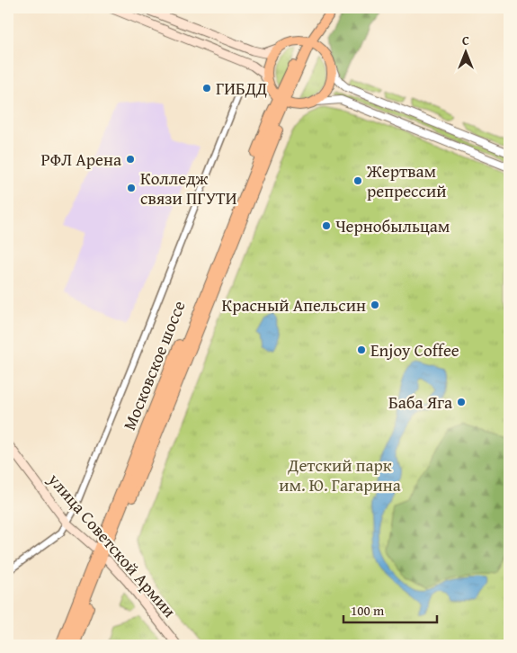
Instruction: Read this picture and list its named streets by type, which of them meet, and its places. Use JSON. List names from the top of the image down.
{
  "streets": {
    "main road": ["Московское шоссе", "улица Советской Армии"]
  },
  "crossings": [
    ["Московское шоссе", "улица Советской Армии"]
  ],
  "parks": ["Детский парк им. Ю. Гагарина"],
  "places": [
    "ГИБДД",
    "РФЛ Арена",
    "Жертвам репрессий",
    "Колледж связи ПГУТИ",
    "Чернобыльцам",
    "Красный Апельсин",
    "Enjoy Coffee",
    "Баба Яга"
  ],
  "scale_bar": "100 m",
  "north": "top"
}
